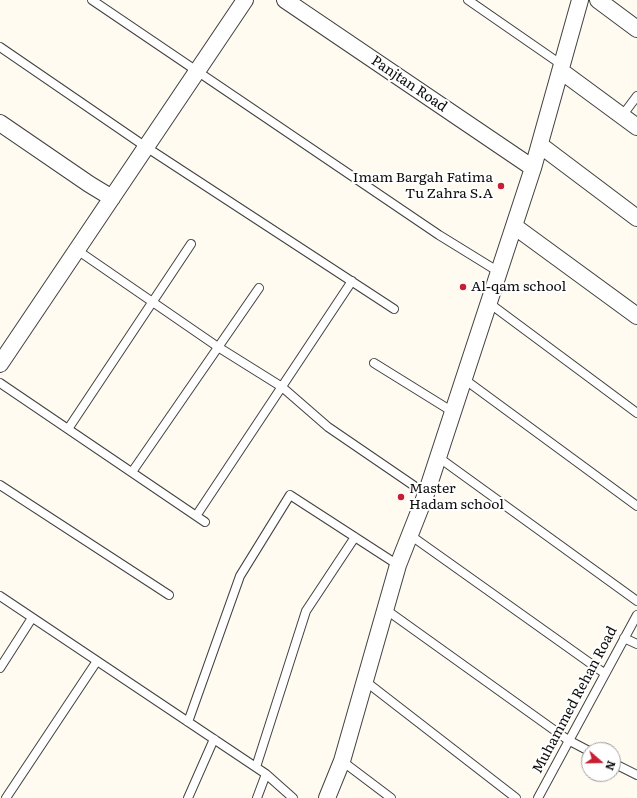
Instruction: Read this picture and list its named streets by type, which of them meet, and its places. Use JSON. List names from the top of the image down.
{
  "streets": {
    "street": ["Panjtan Road"],
    "lane": ["Muhammed Rehan Road"]
  },
  "places": ["Imam Bargah Fatima Tu Zahra S.A", "Al-qam school", "Master Hadam school"],
  "north": "right"
}
